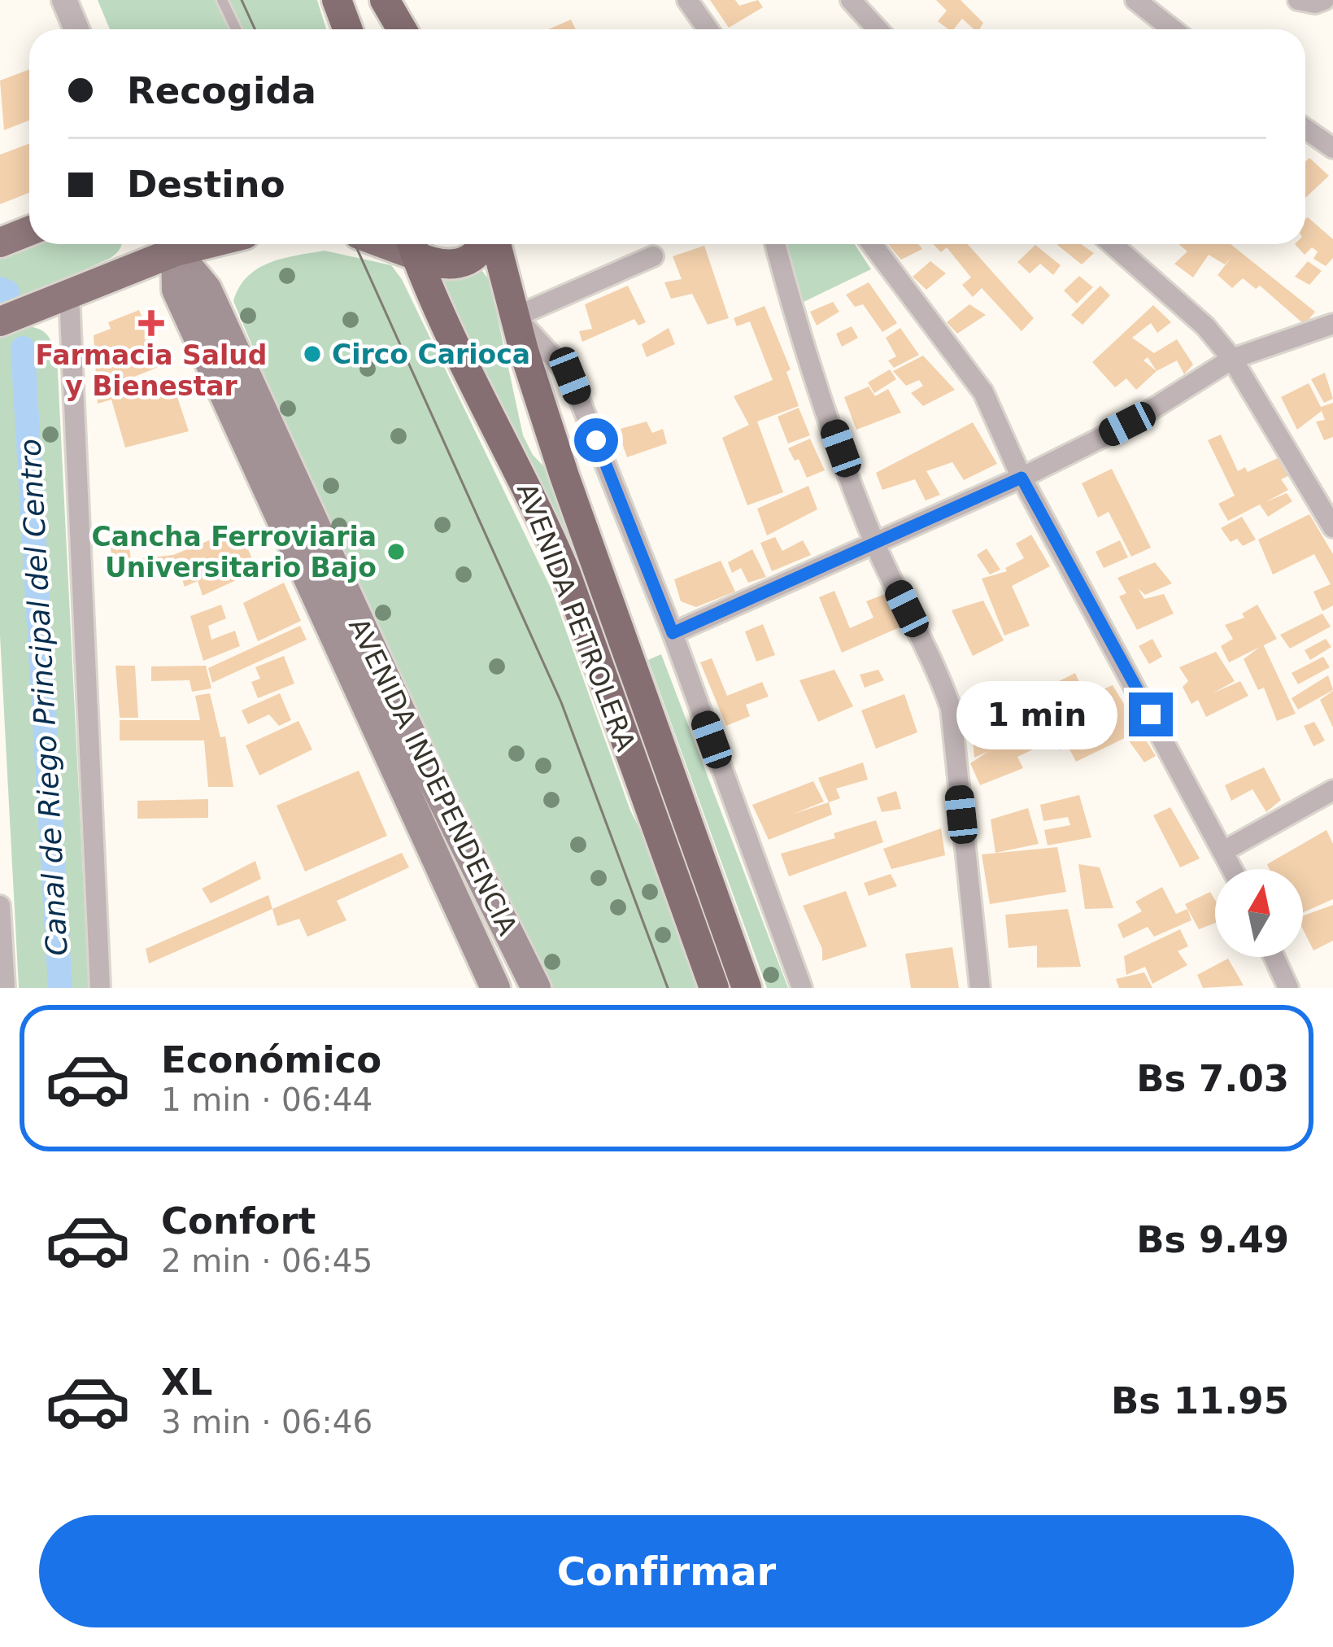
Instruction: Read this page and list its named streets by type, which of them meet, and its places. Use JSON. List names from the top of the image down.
{
  "streets": {
    "highway": ["AVENIDA PETROLERA"],
    "main road": ["AVENIDA INDEPENDENCIA"]
  },
  "water": ["Canal de Riego Principal del Centro"],
  "places": {
    "health": ["Farmacia Salud y Bienestar"],
    "other": ["Circo Carioca", "Cancha Ferroviaria Universitario Bajo"]
  },
  "north": "top",
  "page": {
    "banner": ["Recogida", "Destino"],
    "bubble": "1 min",
    "list": [
      {
        "name": "Económico",
        "note": "1 min · 06:44",
        "value": "Bs 7.03"
      },
      {
        "name": "Confort",
        "note": "2 min · 06:45",
        "value": "Bs 9.49"
      },
      {
        "name": "XL",
        "note": "3 min · 06:46",
        "value": "Bs 11.95"
      }
    ],
    "buttons": "Confirmar"
  }
}
